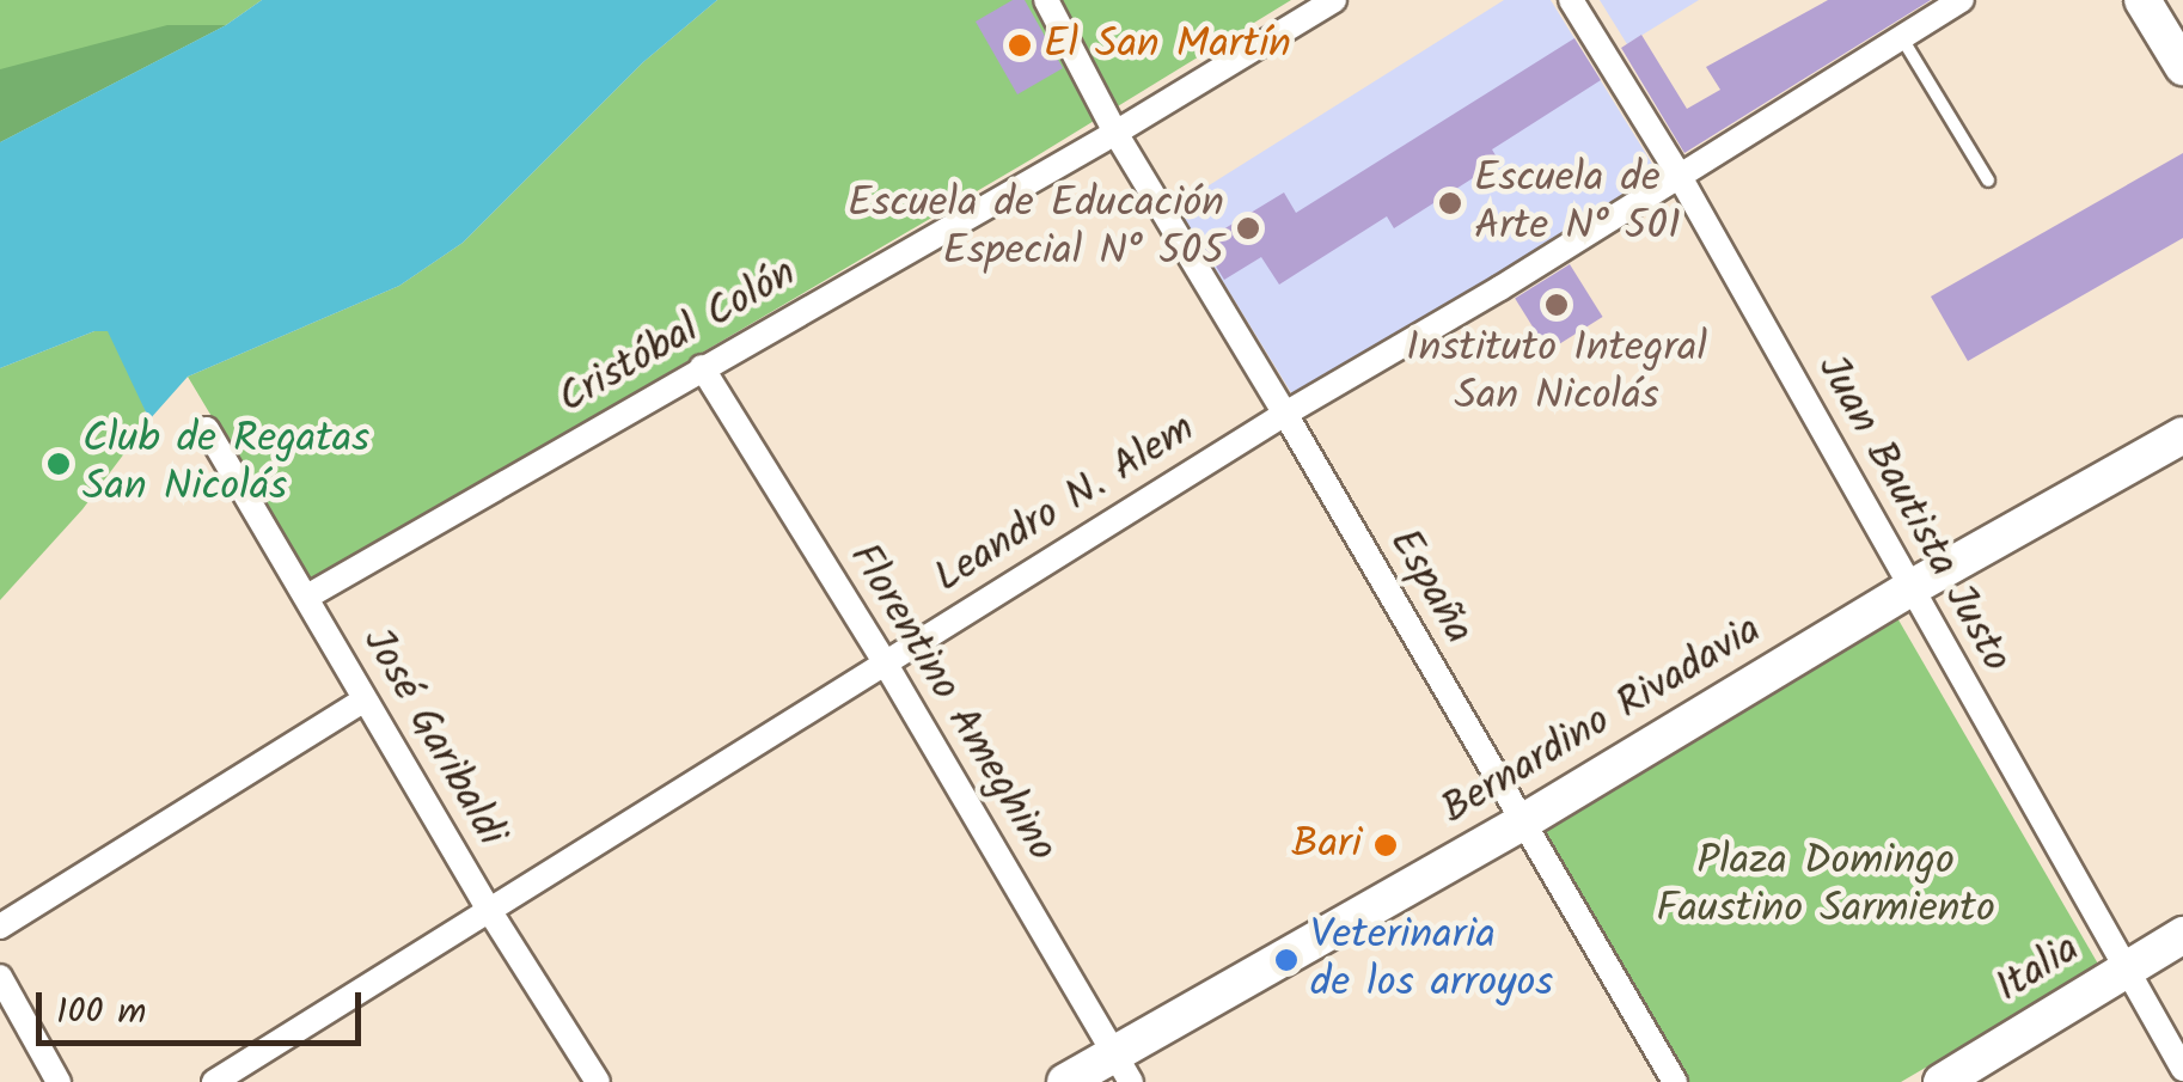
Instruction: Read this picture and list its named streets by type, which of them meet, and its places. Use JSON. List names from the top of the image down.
{
  "streets": {
    "street": [
      "Cristóbal Colón",
      "Leandro N. Alem",
      "Juan Bautista Justo",
      "España",
      "Florentino Ameghino",
      "Bernardino Rivadavia",
      "José Garibaldi",
      "Italia"
    ]
  },
  "crossings": [
    ["Cristóbal Colón", "España"],
    ["Cristóbal Colón", "Florentino Ameghino"],
    ["Cristóbal Colón", "José Garibaldi"],
    ["Leandro N. Alem", "Juan Bautista Justo"],
    ["Leandro N. Alem", "España"],
    ["Leandro N. Alem", "Florentino Ameghino"],
    ["Leandro N. Alem", "José Garibaldi"],
    ["Juan Bautista Justo", "Bernardino Rivadavia"],
    ["Juan Bautista Justo", "Italia"],
    ["España", "Bernardino Rivadavia"],
    ["Florentino Ameghino", "Bernardino Rivadavia"]
  ],
  "parks": ["Plaza Domingo Faustino Sarmiento"],
  "places": [
    "El San Martín",
    "Escuela de Arte N° 501",
    "Escuela de Educación Especial N° 505",
    "Instituto Integral San Nicolás",
    "Club de Regatas San Nicolás",
    "Bari",
    "Veterinaria de los arroyos"
  ],
  "scale_bar": "100 m"
}
